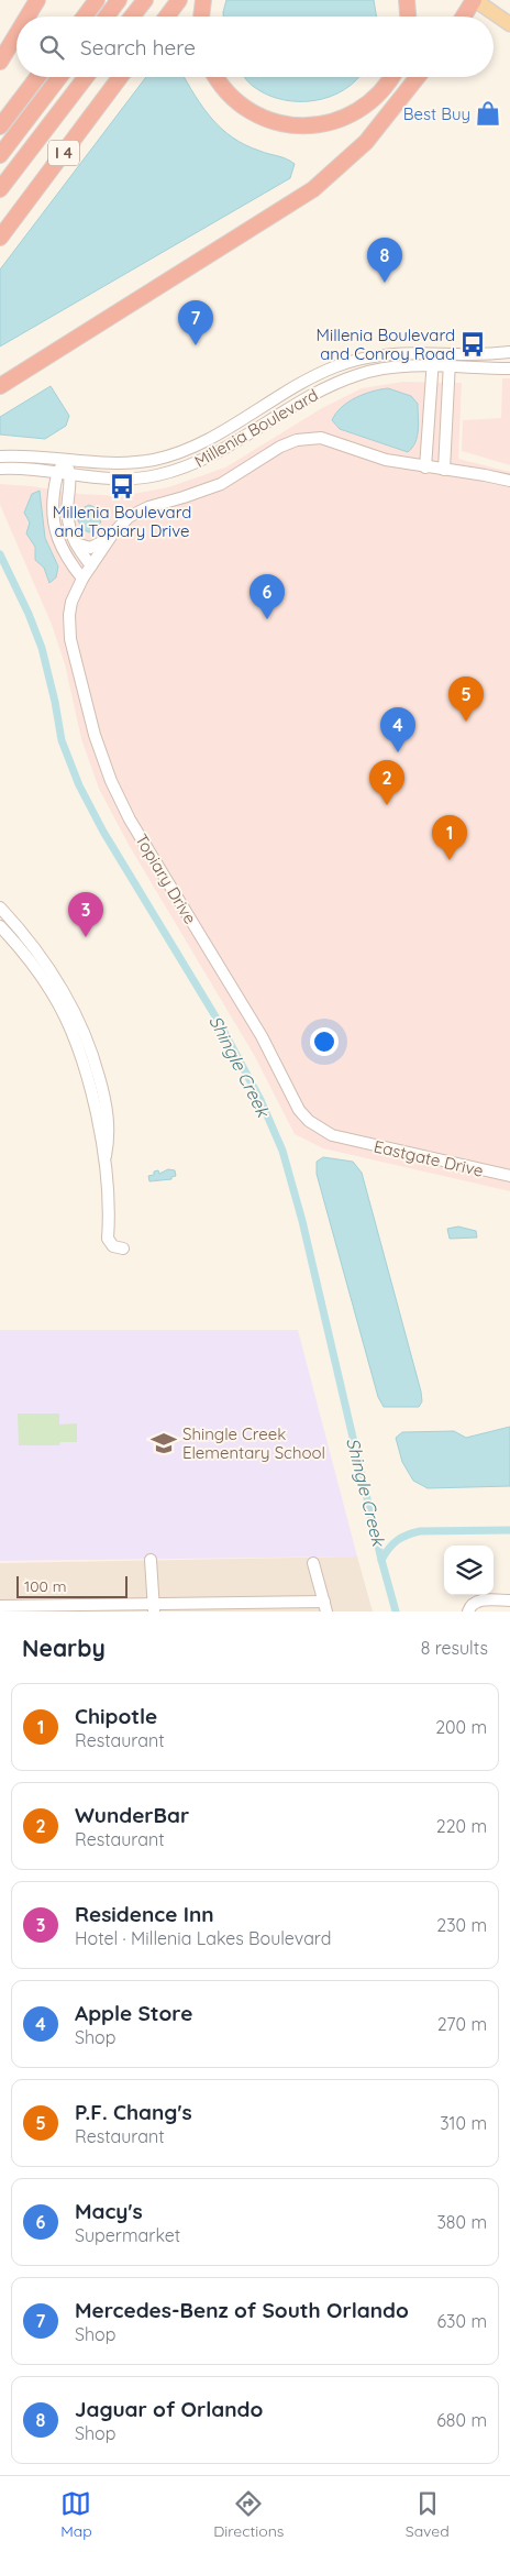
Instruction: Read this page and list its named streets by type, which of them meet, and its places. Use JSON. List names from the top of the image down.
{
  "streets": {
    "highway": ["I 4"],
    "street": ["Millenia Boulevard", "Topiary Drive", "Eastgate Drive"]
  },
  "crossings": [
    ["Topiary Drive", "Eastgate Drive"]
  ],
  "water": ["Shingle Creek"],
  "places": {
    "shop": ["Best Buy"],
    "bus stop": ["Millenia Boulevard and Conroy Road", "Millenia Boulevard and Topiary Drive"],
    "school or university": ["Shingle Creek Elementary School"]
  },
  "scale_bar": "100 m",
  "page": {
    "search": "Search here",
    "pins": [
      "8",
      "7",
      "6",
      "5",
      "4",
      "2",
      "1",
      "3"
    ],
    "scale": "100 m",
    "heading": ["Nearby", "8 results"],
    "list": [
      {
        "mark": "1",
        "name": "Chipotle",
        "note": "Restaurant",
        "value": "200 m"
      },
      {
        "mark": "2",
        "name": "WunderBar",
        "note": "Restaurant",
        "value": "220 m"
      },
      {
        "mark": "3",
        "name": "Residence Inn",
        "note": "Hotel · Millenia Lakes Boulevard",
        "value": "230 m"
      },
      {
        "mark": "4",
        "name": "Apple Store",
        "note": "Shop",
        "value": "270 m"
      },
      {
        "mark": "5",
        "name": "P.F. Chang's",
        "note": "Restaurant",
        "value": "310 m"
      },
      {
        "mark": "6",
        "name": "Macy's",
        "note": "Supermarket",
        "value": "380 m"
      },
      {
        "mark": "7",
        "name": "Mercedes-Benz of South Orlando",
        "note": "Shop",
        "value": "630 m"
      },
      {
        "mark": "8",
        "name": "Jaguar of Orlando",
        "note": "Shop",
        "value": "680 m"
      }
    ],
    "nav": ["Map", "Directions", "Saved"]
  }
}
